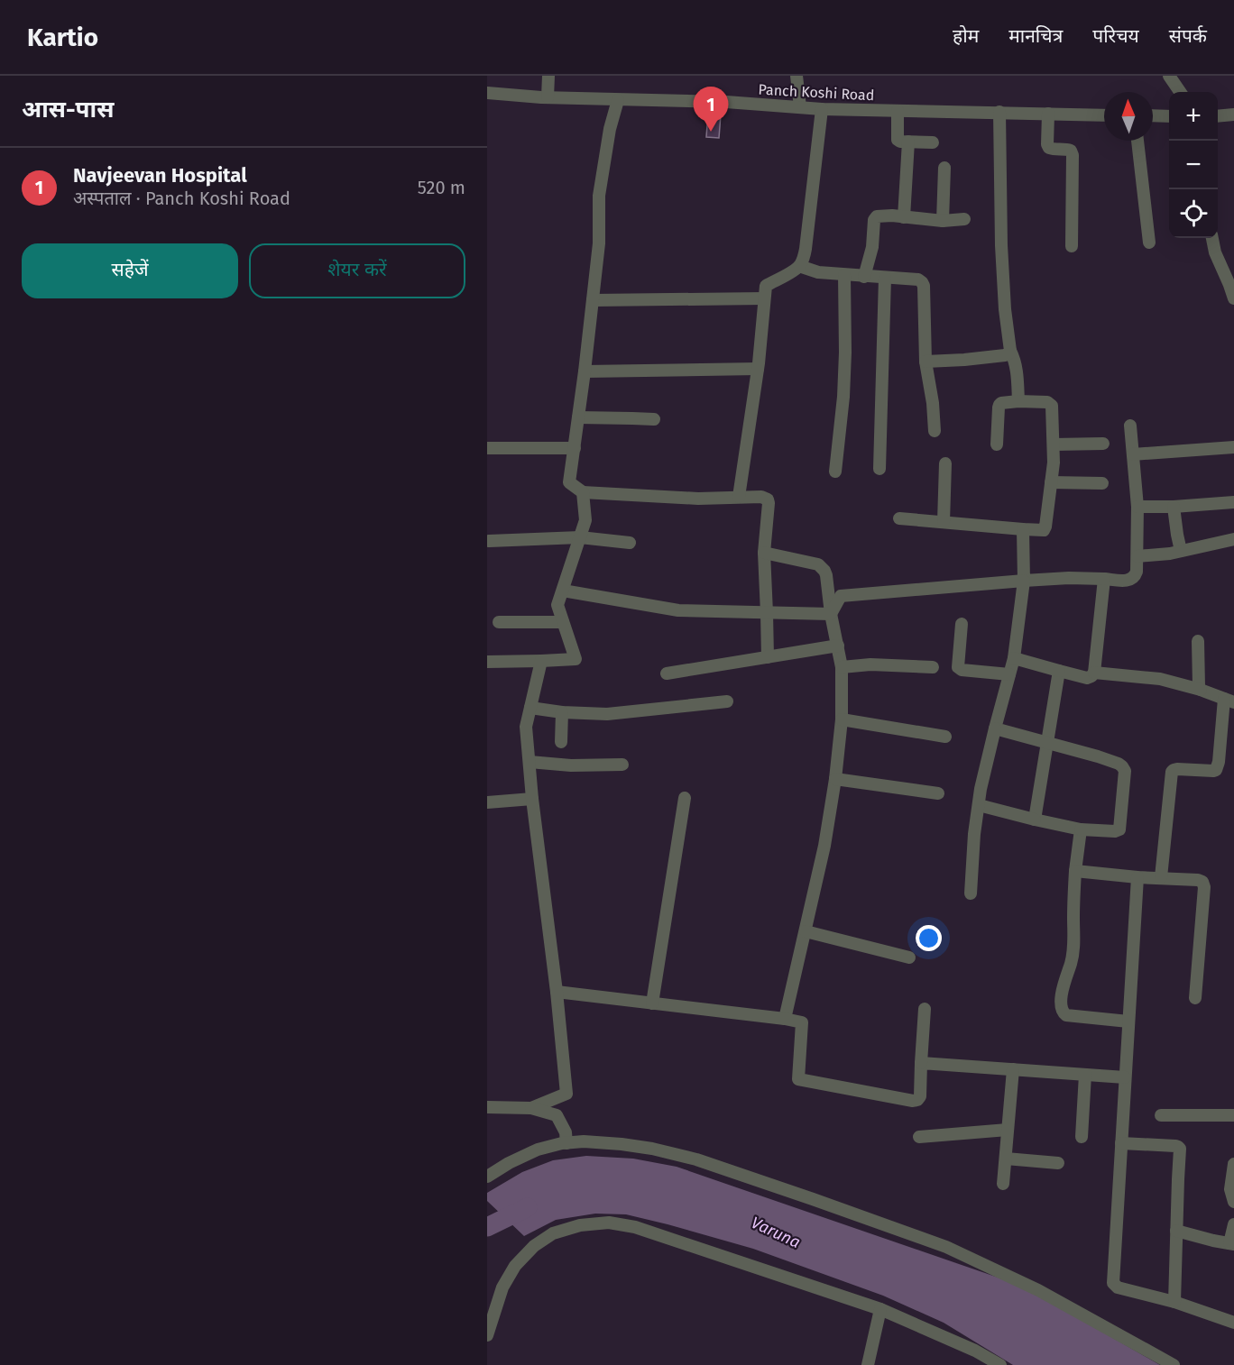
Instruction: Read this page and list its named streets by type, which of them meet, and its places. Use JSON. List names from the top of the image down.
{
  "streets": {
    "street": ["Panch Koshi Road"]
  },
  "water": ["Varuna"],
  "north": "top",
  "page": {
    "header": "Kartio",
    "nav": [
      "होम",
      "मानचित्र",
      "परिचय",
      "संपर्क"
    ],
    "heading": "आस-पास",
    "pins": "1",
    "map_buttons": ["+", "−"],
    "list": [
      {
        "mark": "1",
        "name": "Navjeevan Hospital",
        "note": "अस्पताल · Panch Koshi Road",
        "value": "520 m"
      }
    ],
    "buttons": ["सहेजें", "शेयर करें"]
  }
}
